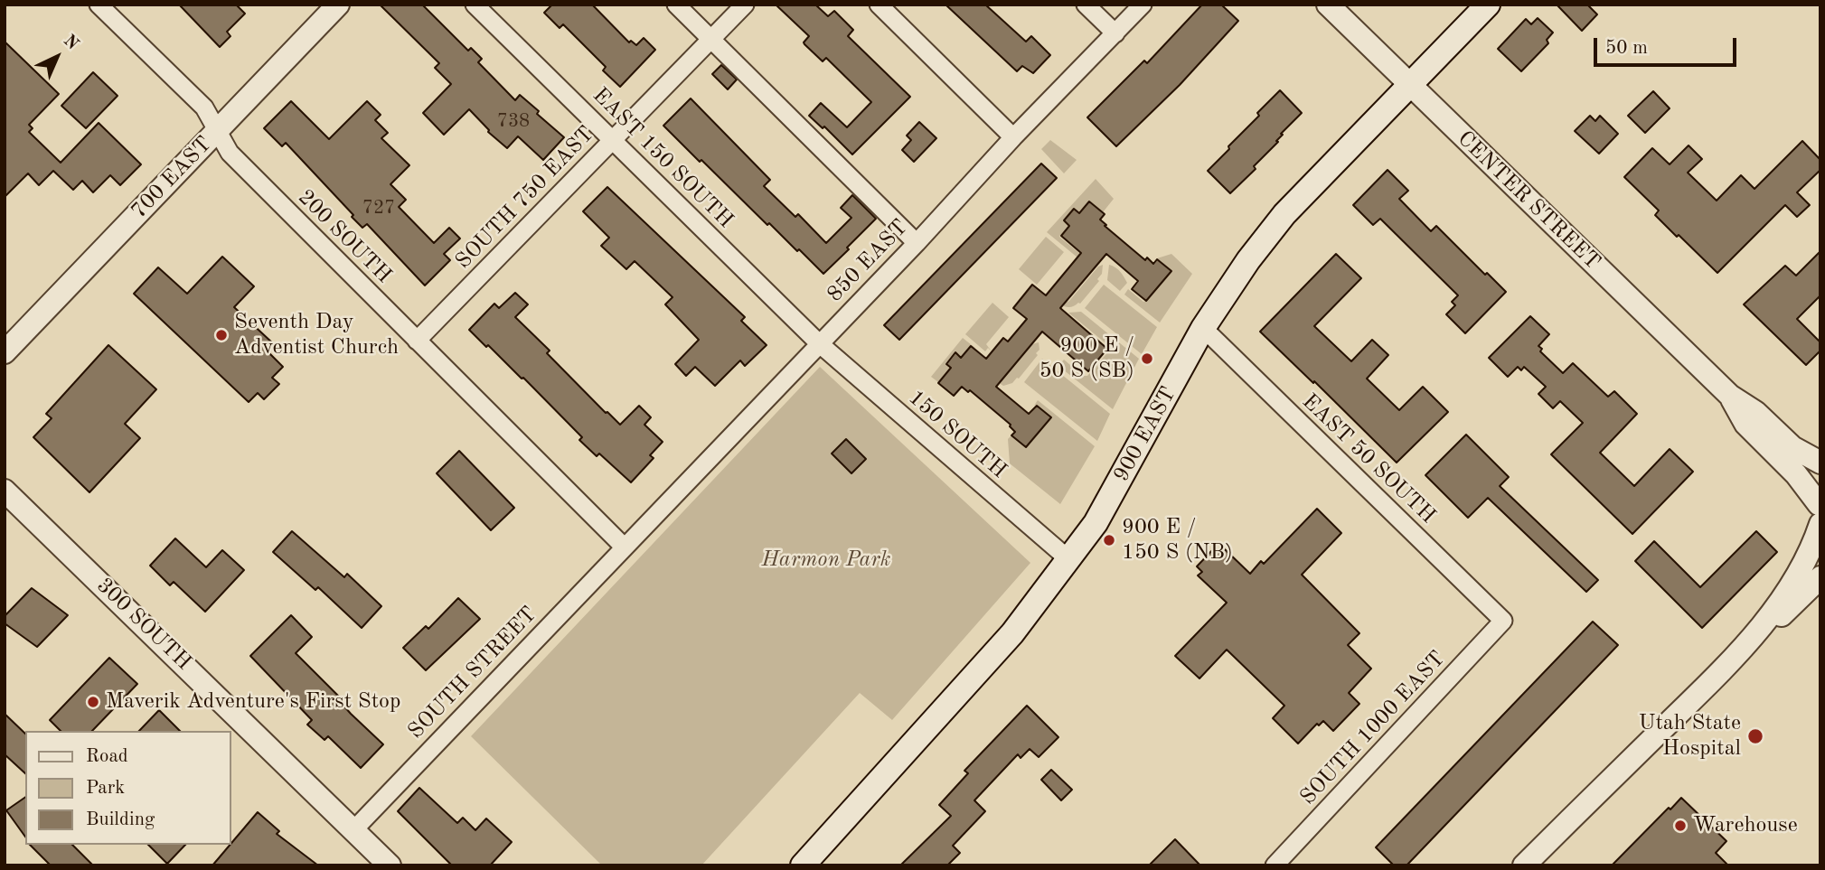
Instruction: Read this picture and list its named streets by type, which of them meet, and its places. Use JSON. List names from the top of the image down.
{
  "streets": {
    "main road": ["900 EAST"],
    "street": [
      "EAST 150 SOUTH",
      "700 EAST",
      "SOUTH 750 EAST",
      "CENTER STREET",
      "200 SOUTH",
      "850 EAST",
      "150 SOUTH",
      "EAST 50 SOUTH",
      "300 SOUTH",
      "SOUTH STREET",
      "SOUTH 1000 EAST"
    ]
  },
  "crossings": [
    ["EAST 150 SOUTH", "SOUTH 750 EAST"],
    ["EAST 150 SOUTH", "850 EAST"],
    ["EAST 150 SOUTH", "150 SOUTH"],
    ["700 EAST", "200 SOUTH"],
    ["SOUTH 750 EAST", "200 SOUTH"],
    ["CENTER STREET", "900 EAST"],
    ["200 SOUTH", "850 EAST"],
    ["200 SOUTH", "SOUTH STREET"],
    ["850 EAST", "150 SOUTH"],
    ["850 EAST", "SOUTH STREET"],
    ["150 SOUTH", "900 EAST"],
    ["900 EAST", "EAST 50 SOUTH"],
    ["EAST 50 SOUTH", "SOUTH 1000 EAST"],
    ["300 SOUTH", "SOUTH STREET"]
  ],
  "parks": ["Harmon Park"],
  "places": [
    "Seventh Day Adventist Church",
    "900 E / 50 S (SB)",
    "900 E / 150 S (NB)",
    "Maverik Adventure's First Stop",
    "Utah State Hospital",
    "Warehouse"
  ],
  "house_numbers": ["738", "727"],
  "legend": ["Road", "Park", "Building"],
  "scale_bar": "50 m",
  "north": "top right"
}
